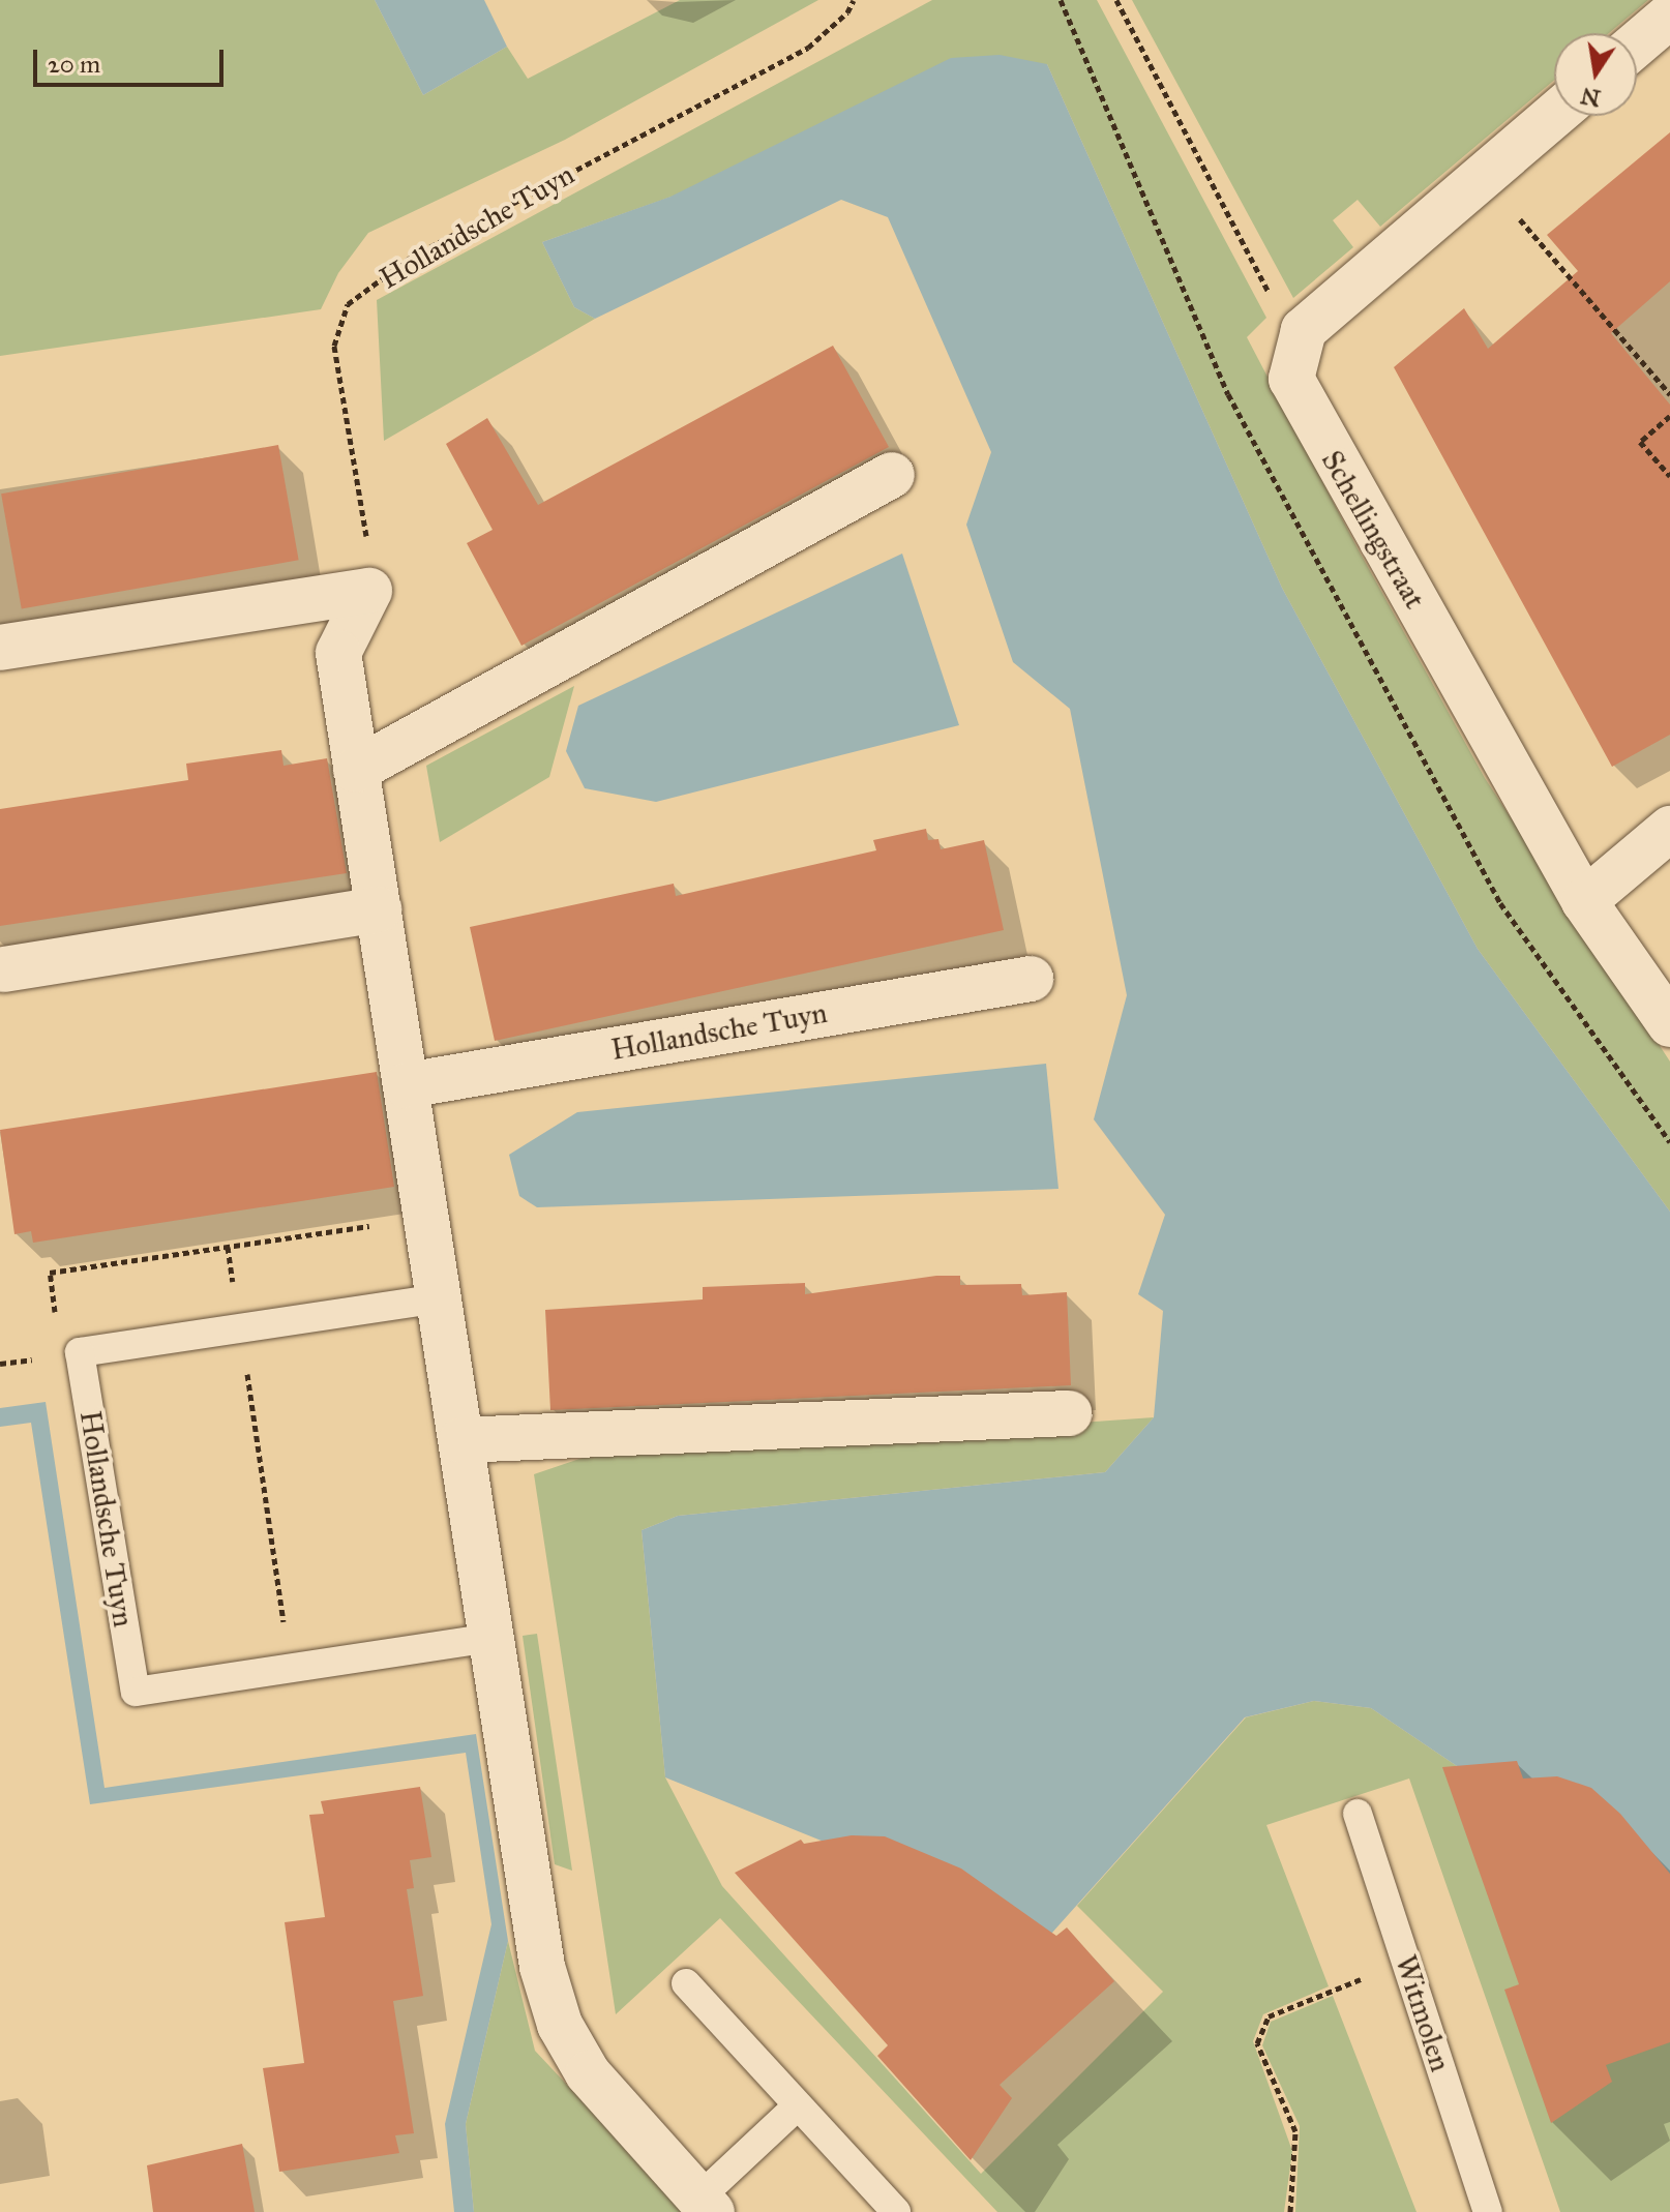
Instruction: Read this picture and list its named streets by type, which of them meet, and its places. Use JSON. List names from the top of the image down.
{
  "streets": {
    "street": ["Hollandsche Tuyn", "Schellingstraat"],
    "lane": ["Witmolen"]
  },
  "scale_bar": "20 m",
  "north": "bottom"
}
